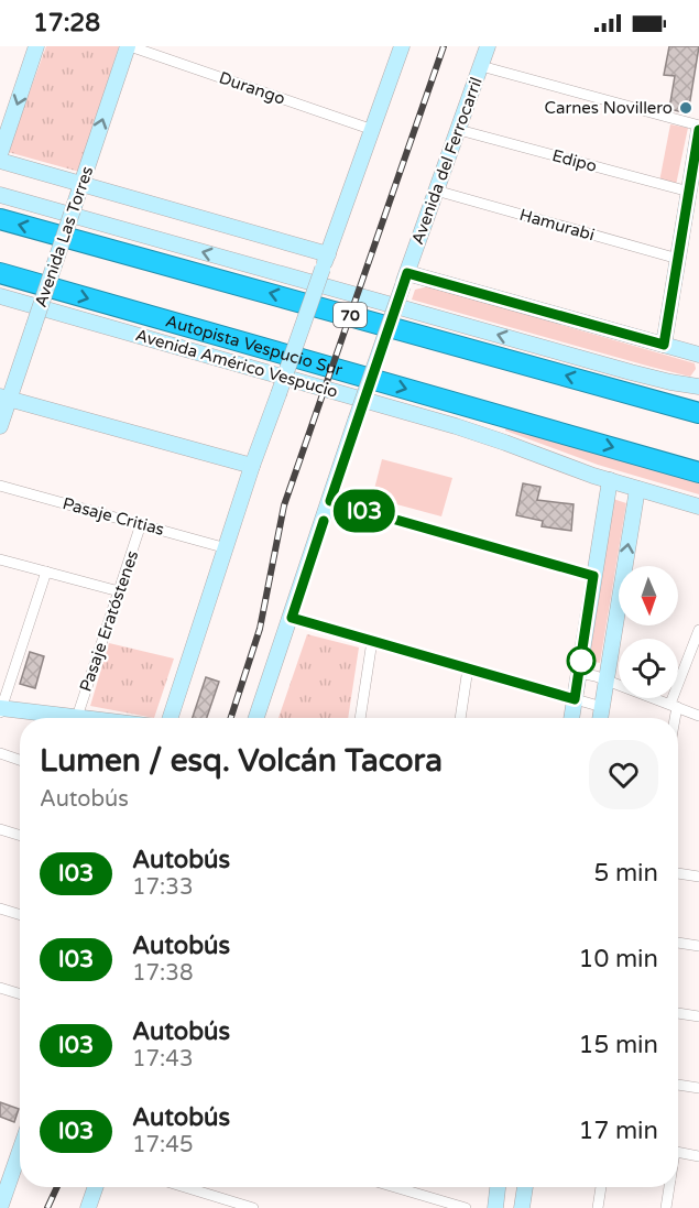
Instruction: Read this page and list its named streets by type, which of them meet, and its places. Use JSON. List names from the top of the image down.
{
  "streets": {
    "highway": ["70", "Autopista Vespucio Sur"],
    "street": [
      "Durango",
      "Avenida del Ferrocarril",
      "Edipo",
      "Hamurabi",
      "Avenida Las Torres",
      "Avenida Américo Vespucio",
      "Pasaje Critias",
      "Pasaje Eratóstenes"
    ]
  },
  "crossings": [
    ["Durango", "Avenida Las Torres"],
    ["Avenida del Ferrocarril", "Edipo"],
    ["Avenida del Ferrocarril", "Hamurabi"],
    ["Pasaje Critias", "Pasaje Eratóstenes"]
  ],
  "places": ["Carnes Novillero"],
  "lines": ["bus line I03"],
  "north": "bottom",
  "page": {
    "status": "17:28",
    "on_map": "I03",
    "heading": ["Lumen / esq. Volcán Tacora", "Autobús"],
    "list": [
      {
        "mark": "I03",
        "name": "Autobús",
        "note": "17:33",
        "value": "5 min"
      },
      {
        "mark": "I03",
        "name": "Autobús",
        "note": "17:38",
        "value": "10 min"
      },
      {
        "mark": "I03",
        "name": "Autobús",
        "note": "17:43",
        "value": "15 min"
      },
      {
        "mark": "I03",
        "name": "Autobús",
        "note": "17:45",
        "value": "17 min"
      }
    ]
  }
}
